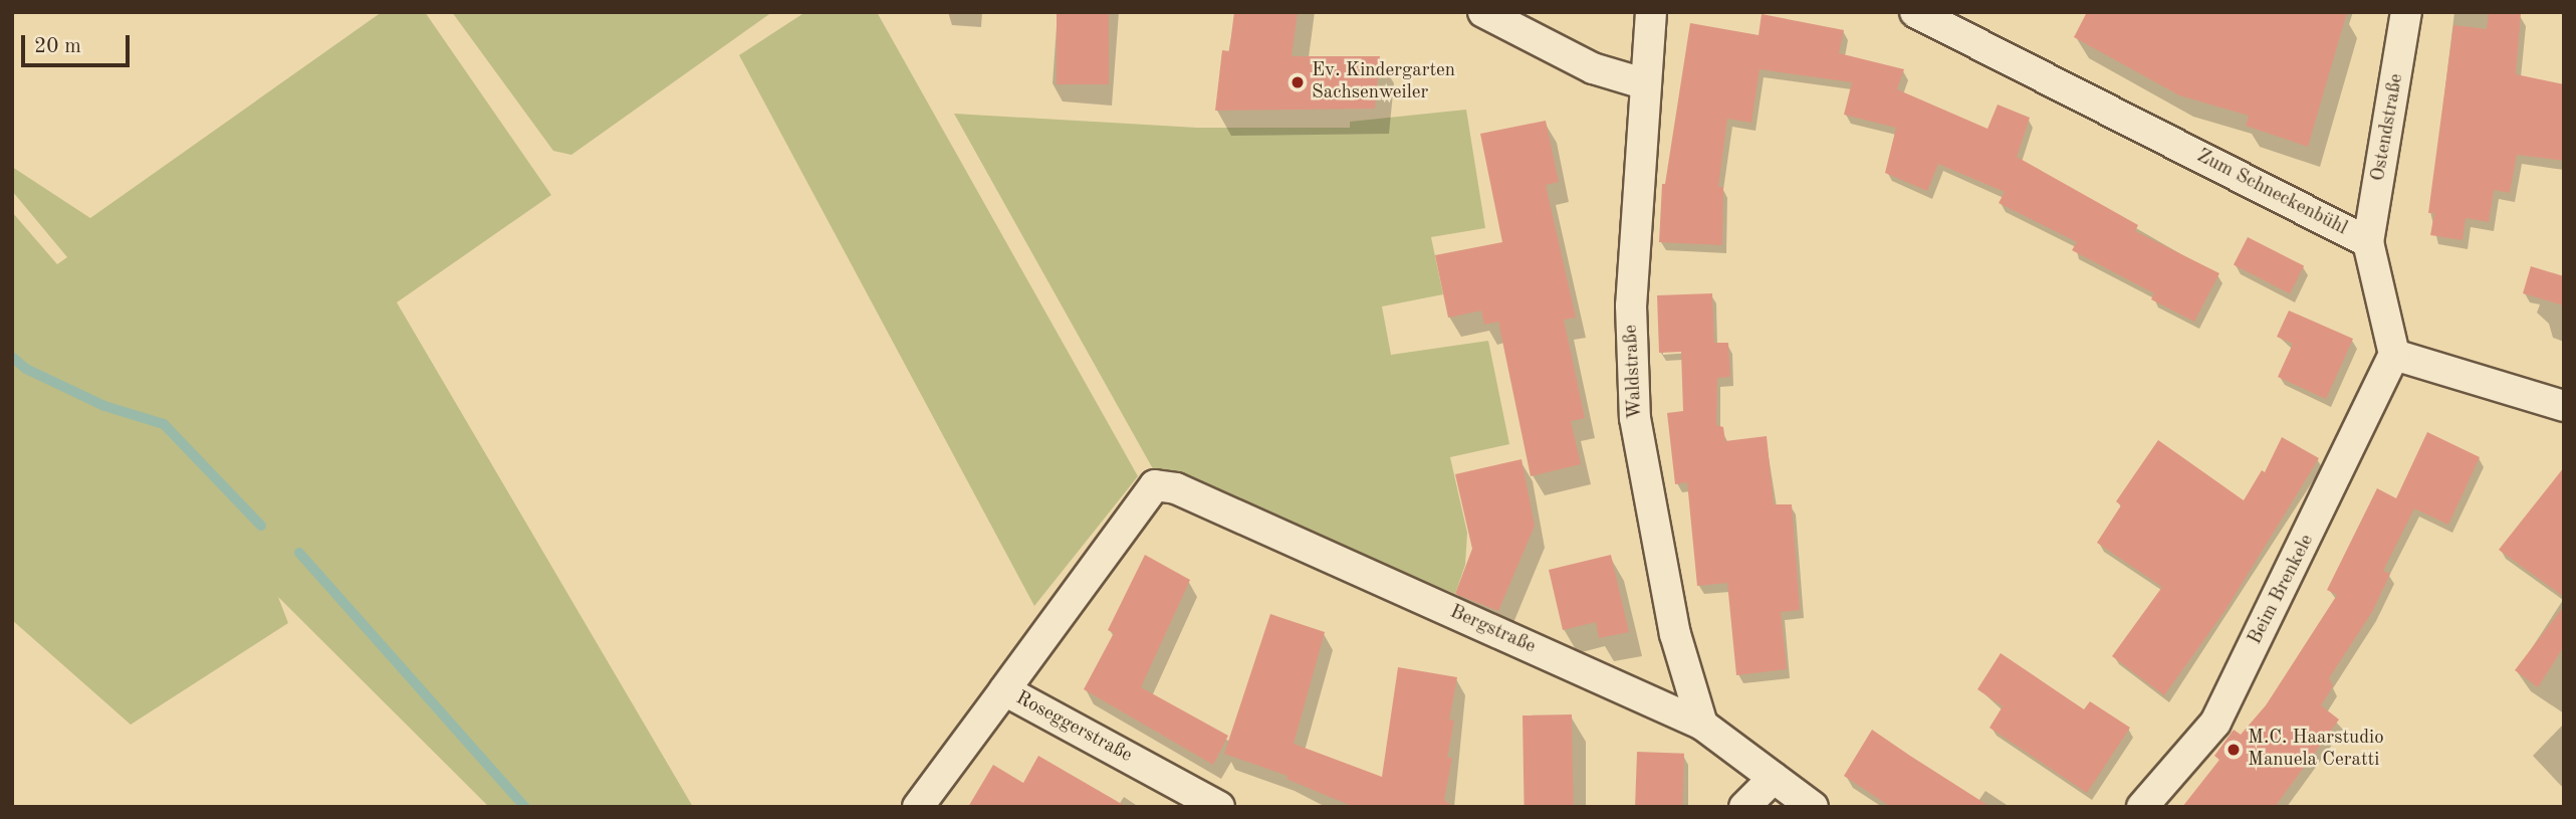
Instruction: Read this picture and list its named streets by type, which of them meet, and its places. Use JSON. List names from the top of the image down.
{
  "streets": {
    "street": [
      "Ostendstraße",
      "Zum Schneckenbühl",
      "Waldstraße",
      "Beim Brenkele",
      "Bergstraße",
      "Roseggerstraße"
    ]
  },
  "crossings": [
    ["Ostendstraße", "Zum Schneckenbühl"],
    ["Zum Schneckenbühl", "Beim Brenkele"],
    ["Waldstraße", "Bergstraße"],
    ["Bergstraße", "Roseggerstraße"]
  ],
  "places": ["Ev. Kindergarten Sachsenweiler", "M.C. Haarstudio Manuela Ceratti"],
  "scale_bar": "20 m"
}
